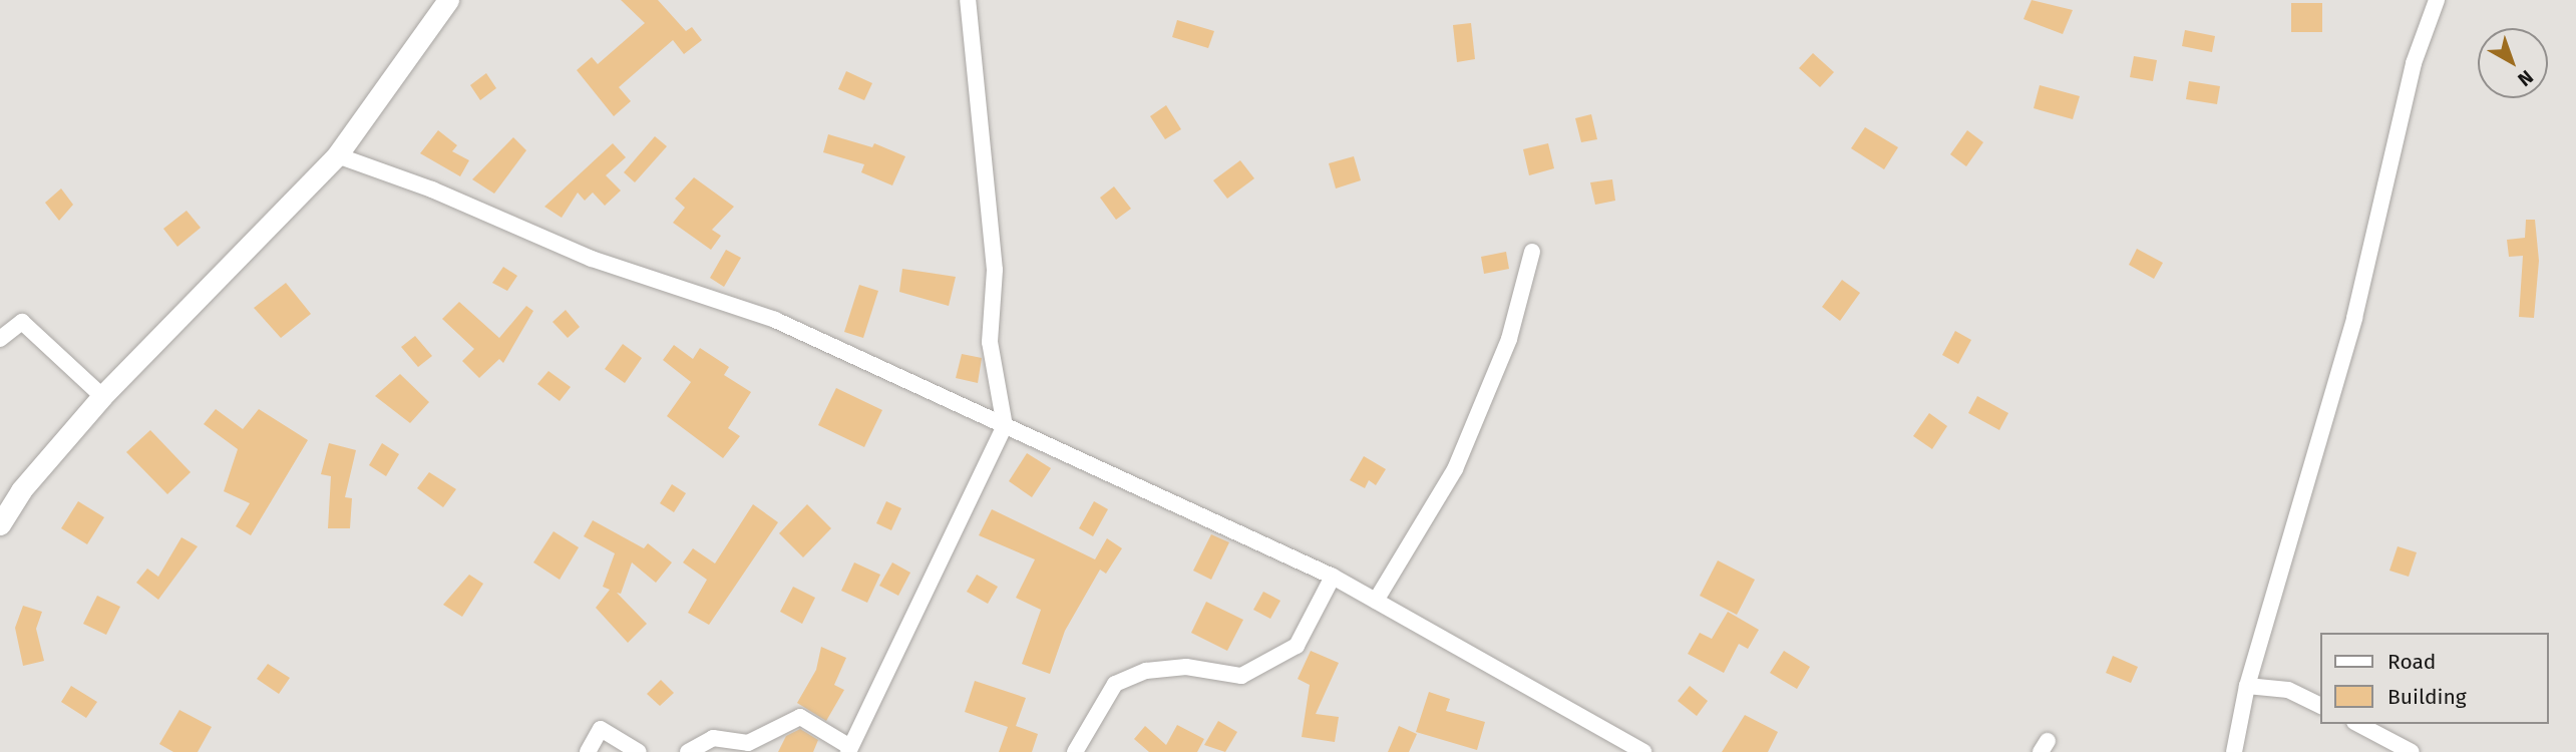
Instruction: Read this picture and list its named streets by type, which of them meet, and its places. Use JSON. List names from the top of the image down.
{
  "legend": ["Road", "Building"],
  "north": "bottom right"
}
